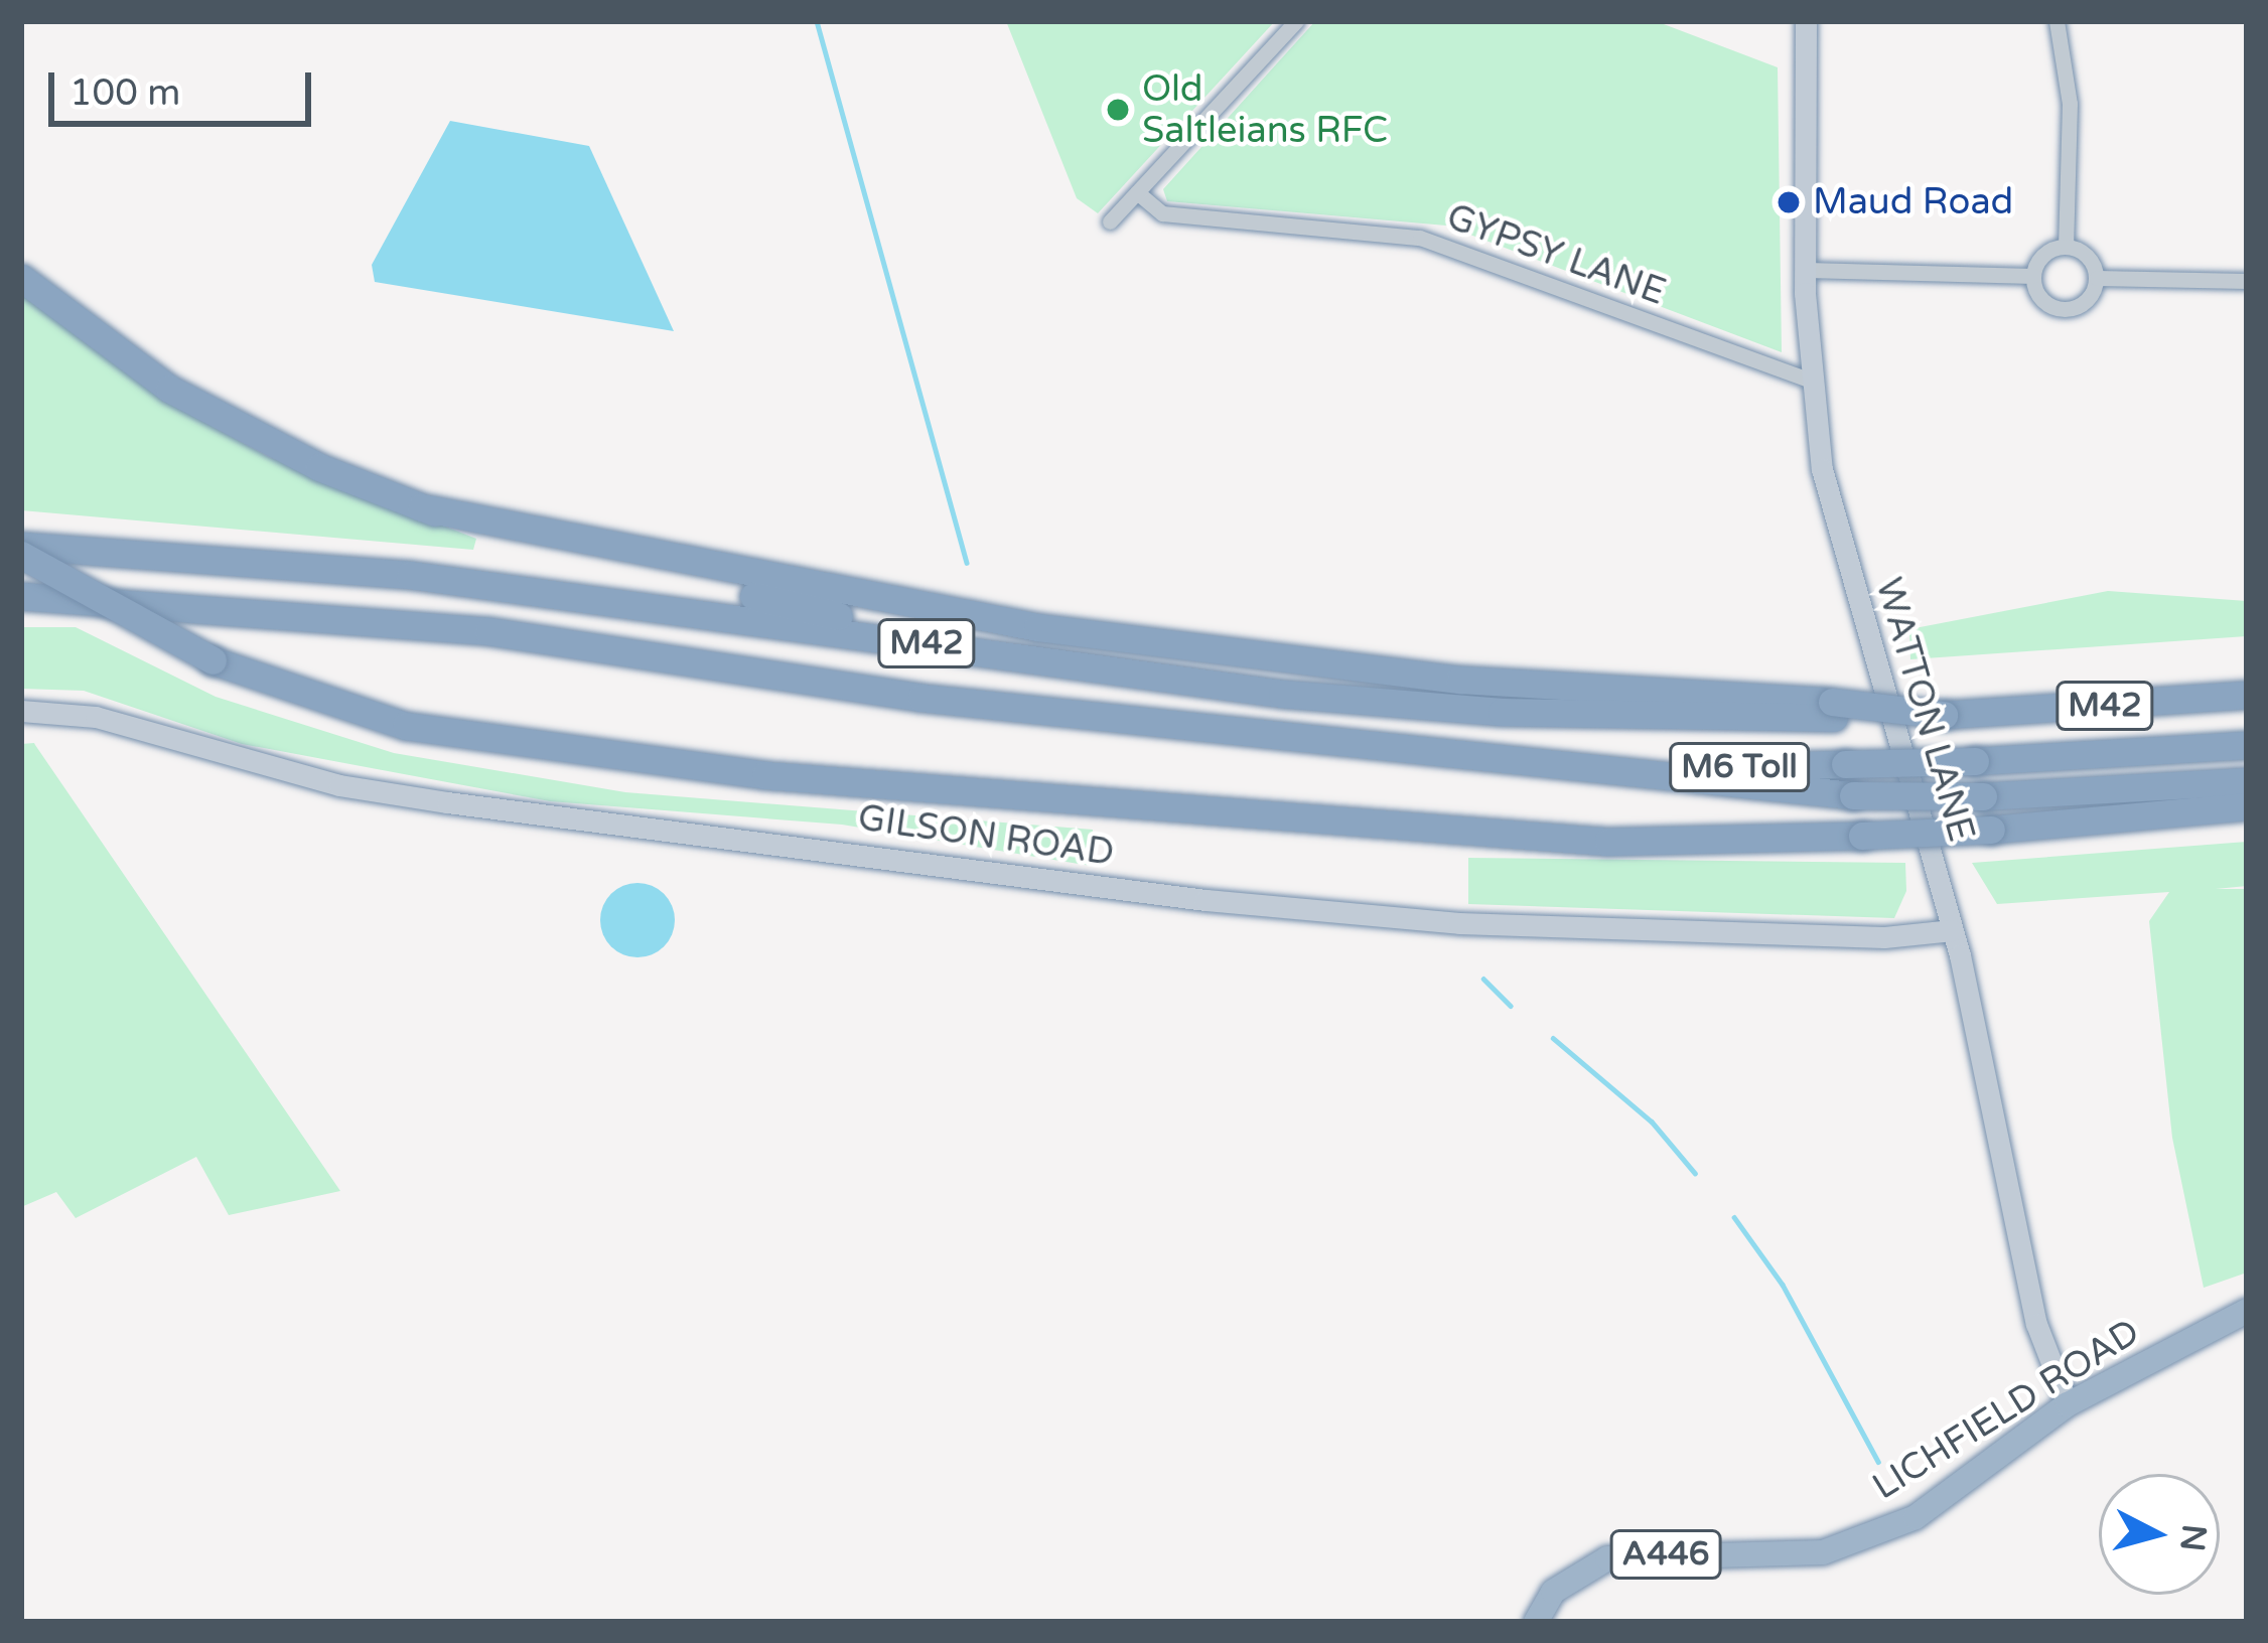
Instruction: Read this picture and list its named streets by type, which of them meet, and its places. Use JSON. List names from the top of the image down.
{
  "streets": {
    "highway": [
      "M42",
      "M6 Toll",
      "LICHFIELD ROAD",
      "A446"
    ],
    "main road": ["WATTON LANE", "GILSON ROAD"],
    "street": ["GYPSY LANE"]
  },
  "crossings": [
    ["GYPSY LANE", "WATTON LANE"],
    ["M42", "M6 Toll"],
    ["WATTON LANE", "GILSON ROAD"],
    ["WATTON LANE", "LICHFIELD ROAD"]
  ],
  "places": ["Old Saltleians RFC", "Maud Road"],
  "scale_bar": "100 m",
  "north": "right"
}
